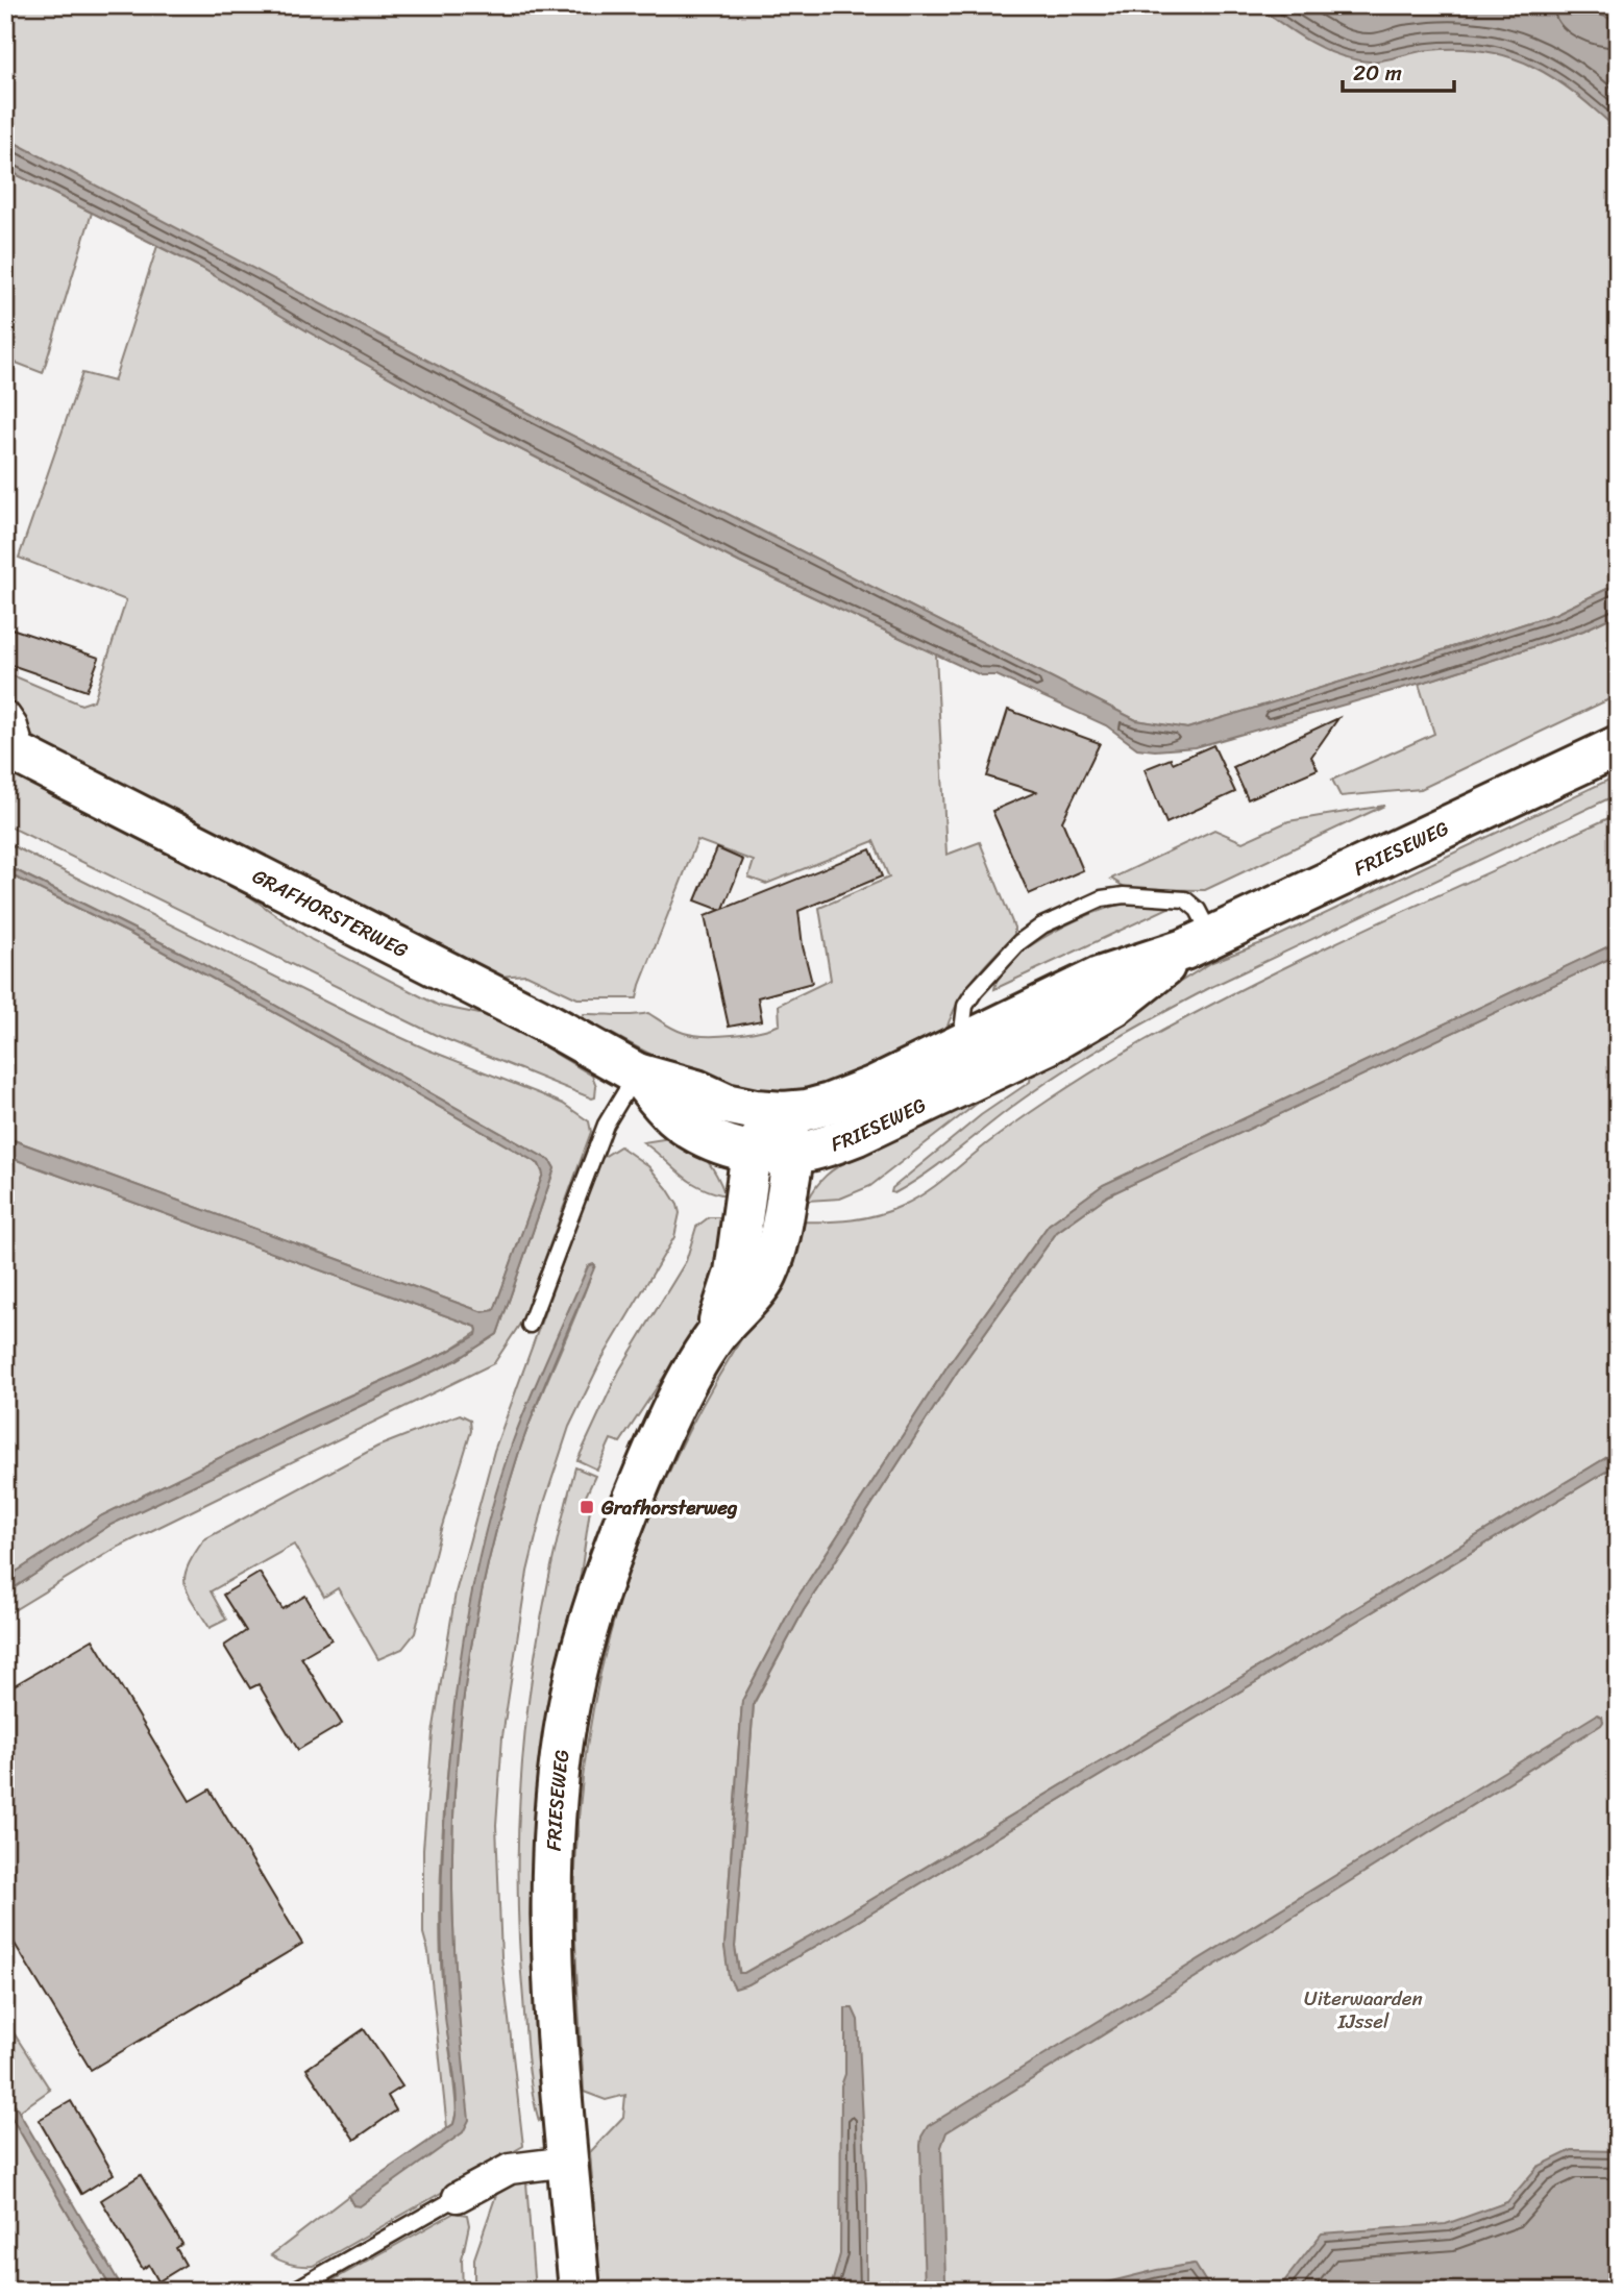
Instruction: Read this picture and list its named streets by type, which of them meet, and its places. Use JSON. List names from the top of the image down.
{
  "streets": {
    "main road": ["FRIESEWEG", "GRAFHORSTERWEG"]
  },
  "crossings": [
    ["FRIESEWEG", "GRAFHORSTERWEG"]
  ],
  "parks": ["Uiterwaarden IJssel"],
  "places": {
    "transit": ["Grafhorsterweg"]
  },
  "scale_bar": "20 m"
}
